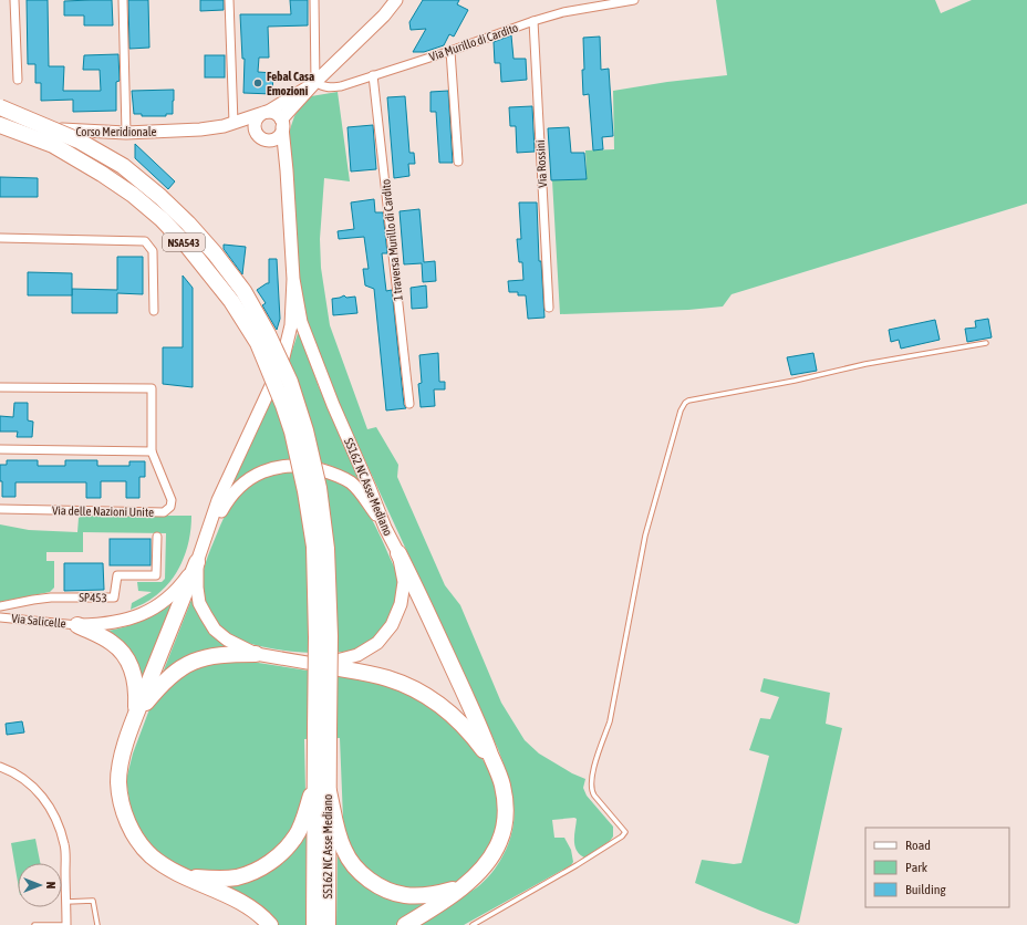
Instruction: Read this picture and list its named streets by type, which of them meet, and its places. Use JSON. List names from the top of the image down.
{
  "streets": {
    "highway": ["NSA543", "SS162 NC Asse Mediano"],
    "street": [
      "Via Murillo di Cardito",
      "Corso Meridionale",
      "Via Rossini",
      "1 traversa Murillo di Cardito",
      "Via delle Nazioni Unite",
      "SP453",
      "Via Salicelle"
    ]
  },
  "crossings": [
    ["Via Murillo di Cardito", "Corso Meridionale"],
    ["Via Murillo di Cardito", "Via Rossini"],
    ["Via Murillo di Cardito", "1 traversa Murillo di Cardito"],
    ["Corso Meridionale", "SS162 NC Asse Mediano"]
  ],
  "places": ["Febal Casa Emozioni"],
  "legend": ["Road", "Park", "Building"],
  "north": "right"
}
